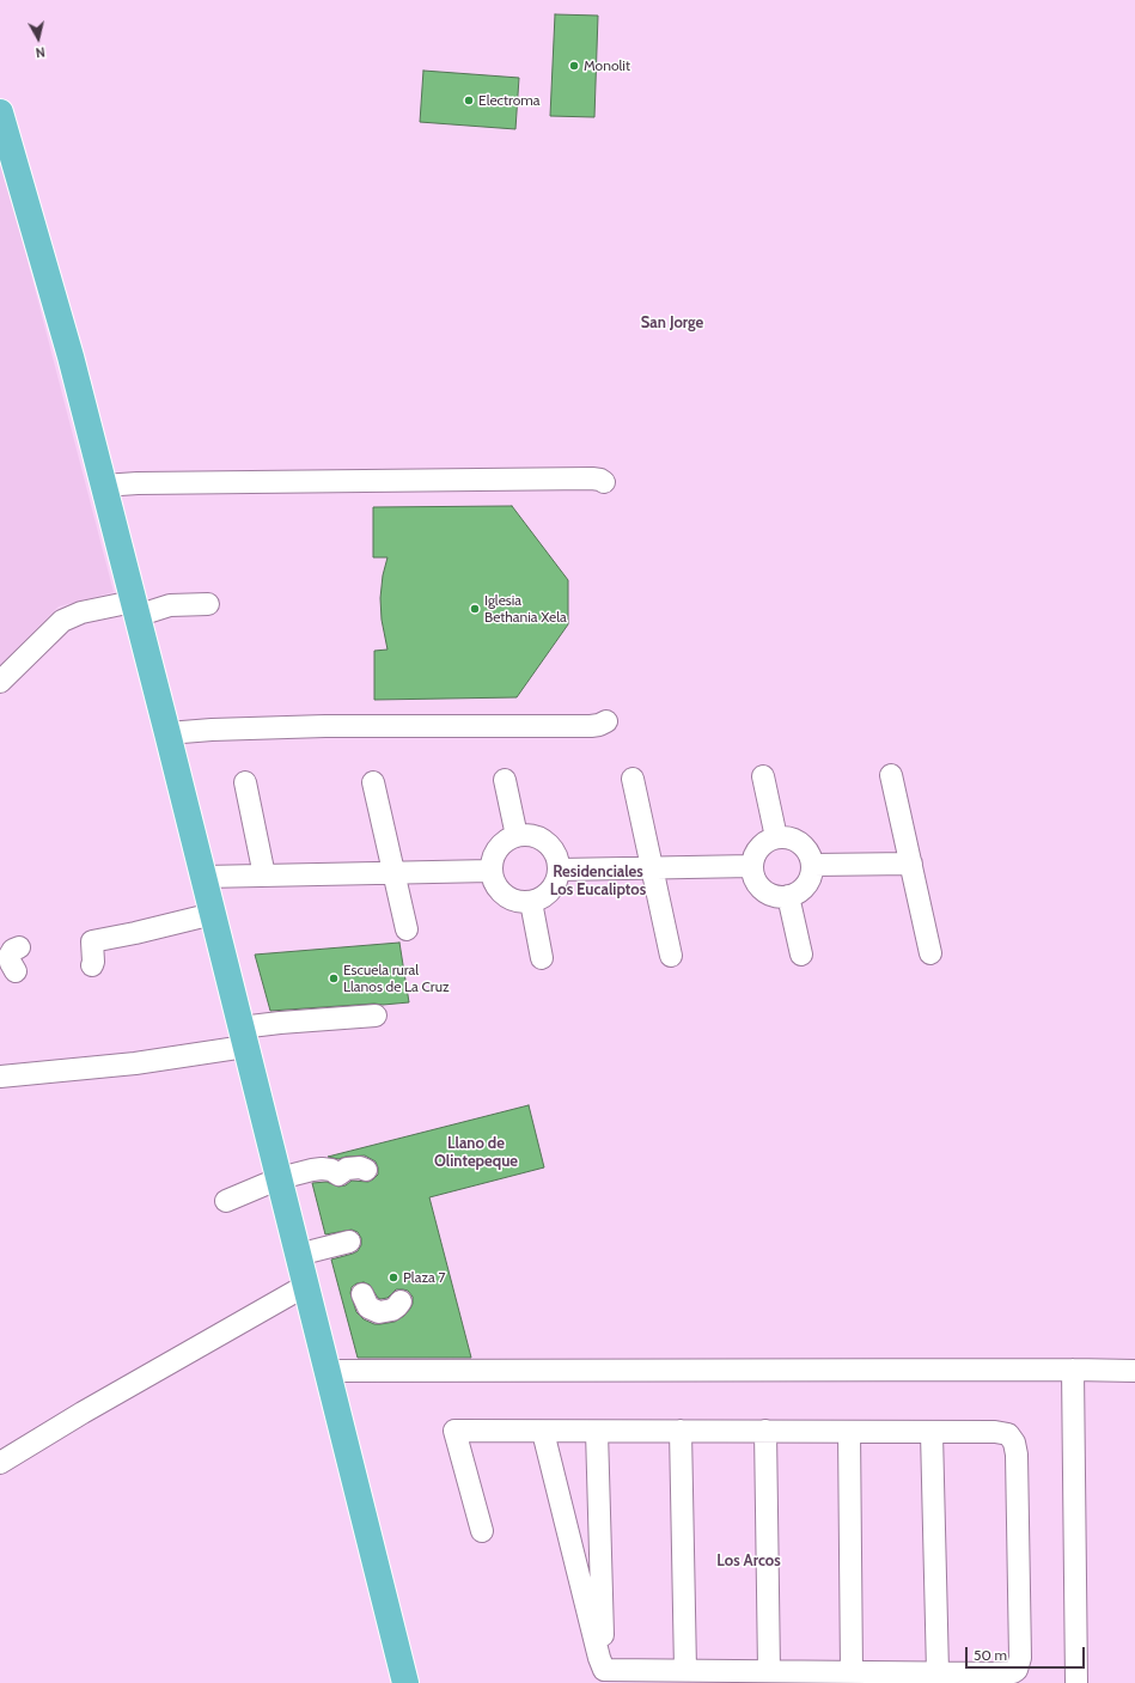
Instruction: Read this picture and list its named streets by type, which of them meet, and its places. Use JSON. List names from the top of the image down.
{
  "districts": [
    "San Jorge",
    "Residenciales Los Eucaliptos",
    "Llano de Olintepeque",
    "Los Arcos"
  ],
  "places": [
    "Monolit",
    "Electroma",
    "Iglesia Bethania Xela",
    "Escuela rural Llanos de La Cruz",
    "Plaza 7"
  ],
  "scale_bar": "50 m",
  "north": "bottom"
}
